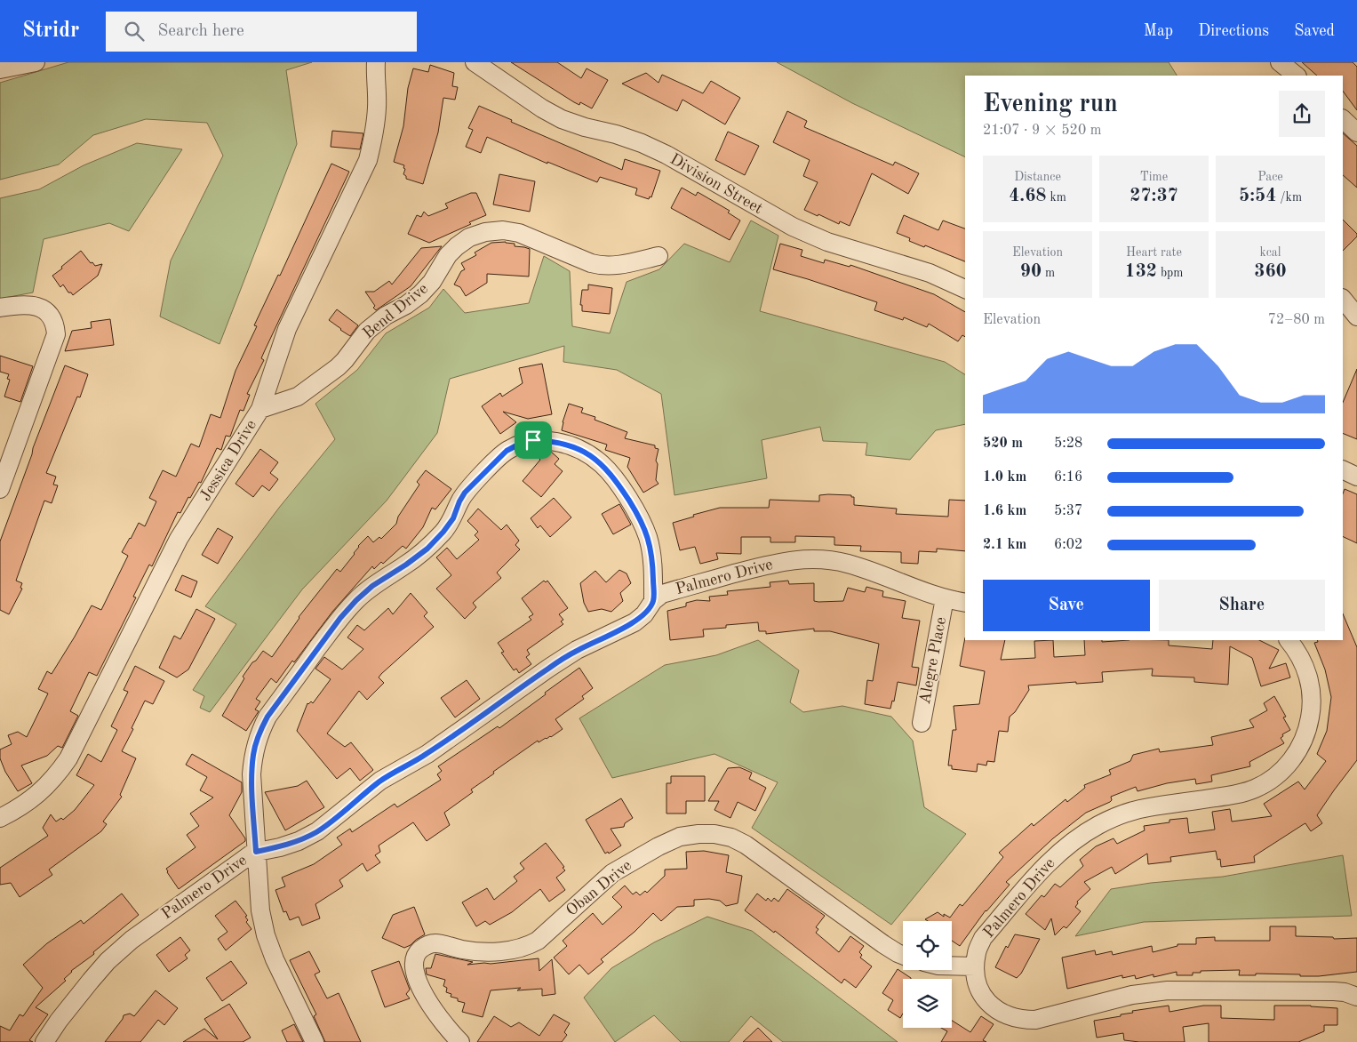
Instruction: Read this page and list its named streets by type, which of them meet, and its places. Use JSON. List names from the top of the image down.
{
  "streets": {
    "street": [
      "Division Street",
      "Bend Drive",
      "Jessica Drive",
      "Palmero Drive",
      "Alegre Place",
      "Oban Drive"
    ]
  },
  "crossings": [
    ["Bend Drive", "Jessica Drive"],
    ["Palmero Drive", "Alegre Place"]
  ],
  "page": {
    "header": "Stridr",
    "search": "Search here",
    "nav": ["Map", "Directions", "Saved"],
    "heading": ["Evening run", "21:07 · 9 × 520 m"],
    "stats": [
      ["Distance", "4.68 km"],
      ["Time", "27:37"],
      ["Pace", "5:54 /km"],
      ["Elevation", "90 m"],
      ["Heart rate", "132 bpm"],
      ["kcal", "360"]
    ],
    "chart": ["Elevation", "72–80 m"],
    "list": [
      {
        "name": "520 m",
        "note": "5:28"
      },
      {
        "name": "1.0 km",
        "note": "6:16"
      },
      {
        "name": "1.6 km",
        "note": "5:37"
      },
      {
        "name": "2.1 km",
        "note": "6:02"
      }
    ],
    "buttons": ["Save", "Share"]
  }
}
